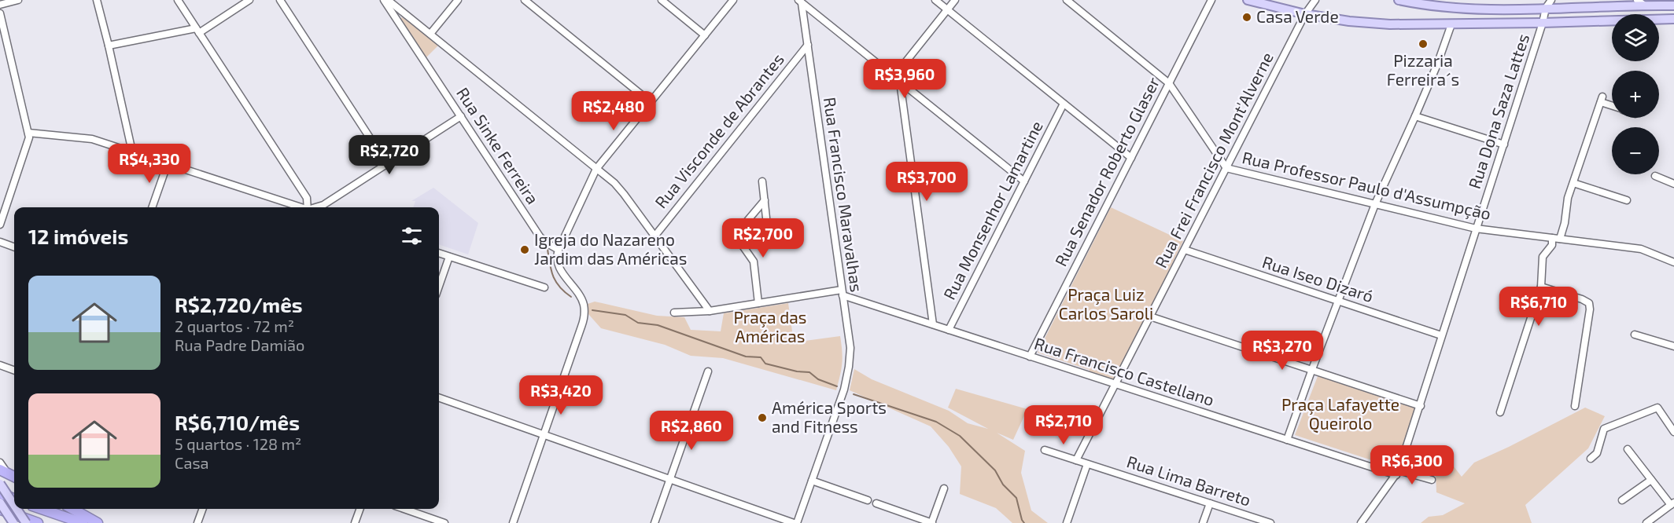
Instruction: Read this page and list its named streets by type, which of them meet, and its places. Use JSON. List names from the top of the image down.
{
  "streets": {
    "street": [
      "Rua Dona Saza Lattes",
      "Rua Visconde de Abrantes",
      "Rua Sinke Ferreira",
      "Rua Frei Francisco Mont'Alverne",
      "Rua Senador Roberto Glaser",
      "Rua Professor Paulo d'Assumpção",
      "Rua Francisco Maravalhas",
      "Rua Monsenhor Lamartine",
      "Rua Iseo Dizaró",
      "Rua Francisco Castellano",
      "Rua Lima Barreto"
    ]
  },
  "crossings": [
    ["Rua Dona Saza Lattes", "Rua Professor Paulo d'Assumpção"],
    ["Rua Dona Saza Lattes", "Rua Iseo Dizaró"],
    ["Rua Dona Saza Lattes", "Rua Francisco Castellano"],
    ["Rua Visconde de Abrantes", "Rua Francisco Maravalhas"],
    ["Rua Frei Francisco Mont'Alverne", "Rua Professor Paulo d'Assumpção"],
    ["Rua Frei Francisco Mont'Alverne", "Rua Iseo Dizaró"],
    ["Rua Frei Francisco Mont'Alverne", "Rua Francisco Castellano"],
    ["Rua Frei Francisco Mont'Alverne", "Rua Lima Barreto"],
    ["Rua Senador Roberto Glaser", "Rua Professor Paulo d'Assumpção"],
    ["Rua Senador Roberto Glaser", "Rua Francisco Castellano"],
    ["Rua Francisco Maravalhas", "Rua Francisco Castellano"],
    ["Rua Monsenhor Lamartine", "Rua Francisco Castellano"]
  ],
  "parks": ["Praça Luiz Carlos Saroli", "Praça das Américas", "Praça Lafayette Queirolo"],
  "places": [
    "Casa Verde",
    "Pizzaria Ferreira´s",
    "Igreja do Nazareno Jardim das Américas",
    "América Sports and Fitness"
  ],
  "page": {
    "map_buttons": ["+", "−"],
    "price": [
      "R$3,960",
      "R$2,480",
      "R$2,720",
      "R$4,330",
      "R$3,700",
      "R$2,700",
      "R$6,710",
      "R$3,270",
      "R$3,420",
      "R$2,710",
      "R$2,860",
      "R$6,300"
    ],
    "heading": "12 imóveis",
    "list": [
      {
        "name": "R$2,720/mês",
        "note": "2 quartos · 72 m² · Rua Padre Damião"
      },
      {
        "name": "R$6,710/mês",
        "note": "5 quartos · 128 m² · Casa"
      }
    ]
  }
}
